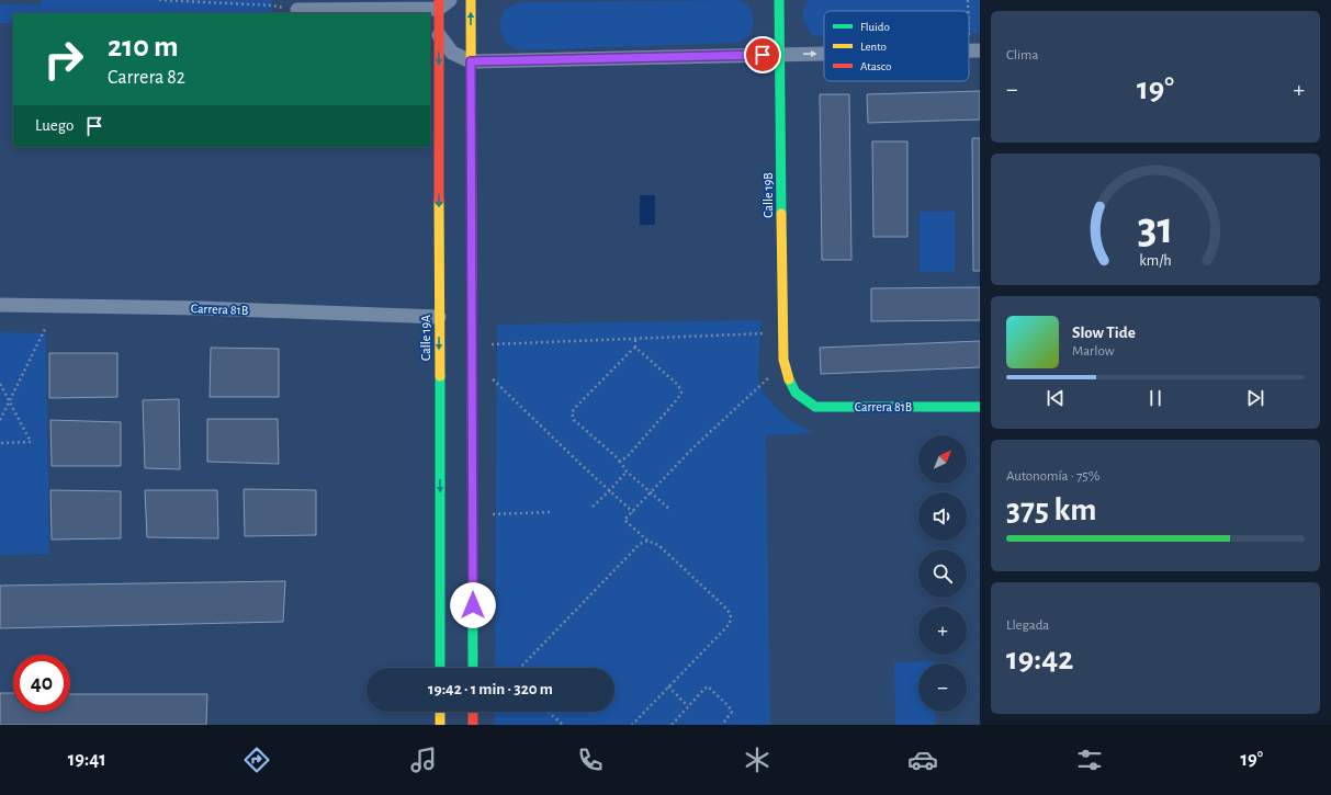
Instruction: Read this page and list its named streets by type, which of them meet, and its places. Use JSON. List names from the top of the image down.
{
  "streets": {
    "street": ["Calle 19B", "Carrera 81B", "Calle 19A"]
  },
  "crossings": [
    ["Calle 19B", "Carrera 81B"],
    ["Carrera 81B", "Calle 19A"]
  ],
  "legend": ["Fluido", "Lento", "Atasco"],
  "north": "top right",
  "page": {
    "tile": [
      "Clima",
      ["Autonomía · 75%", "375 km"],
      ["Llegada", "19:42"]
    ],
    "turn": ["210 m", "Carrera 82"],
    "heat": ["−", "19°", "+"],
    "then": "Luego",
    "song": ["Slow Tide", "Marlow"],
    "map_buttons": ["+", "−"],
    "limit": "40",
    "trip": "19:42 · 1 min · 320 m",
    "tabs": ["19:41", "19°"],
    "gauge": ["31", "km/h"]
  }
}
